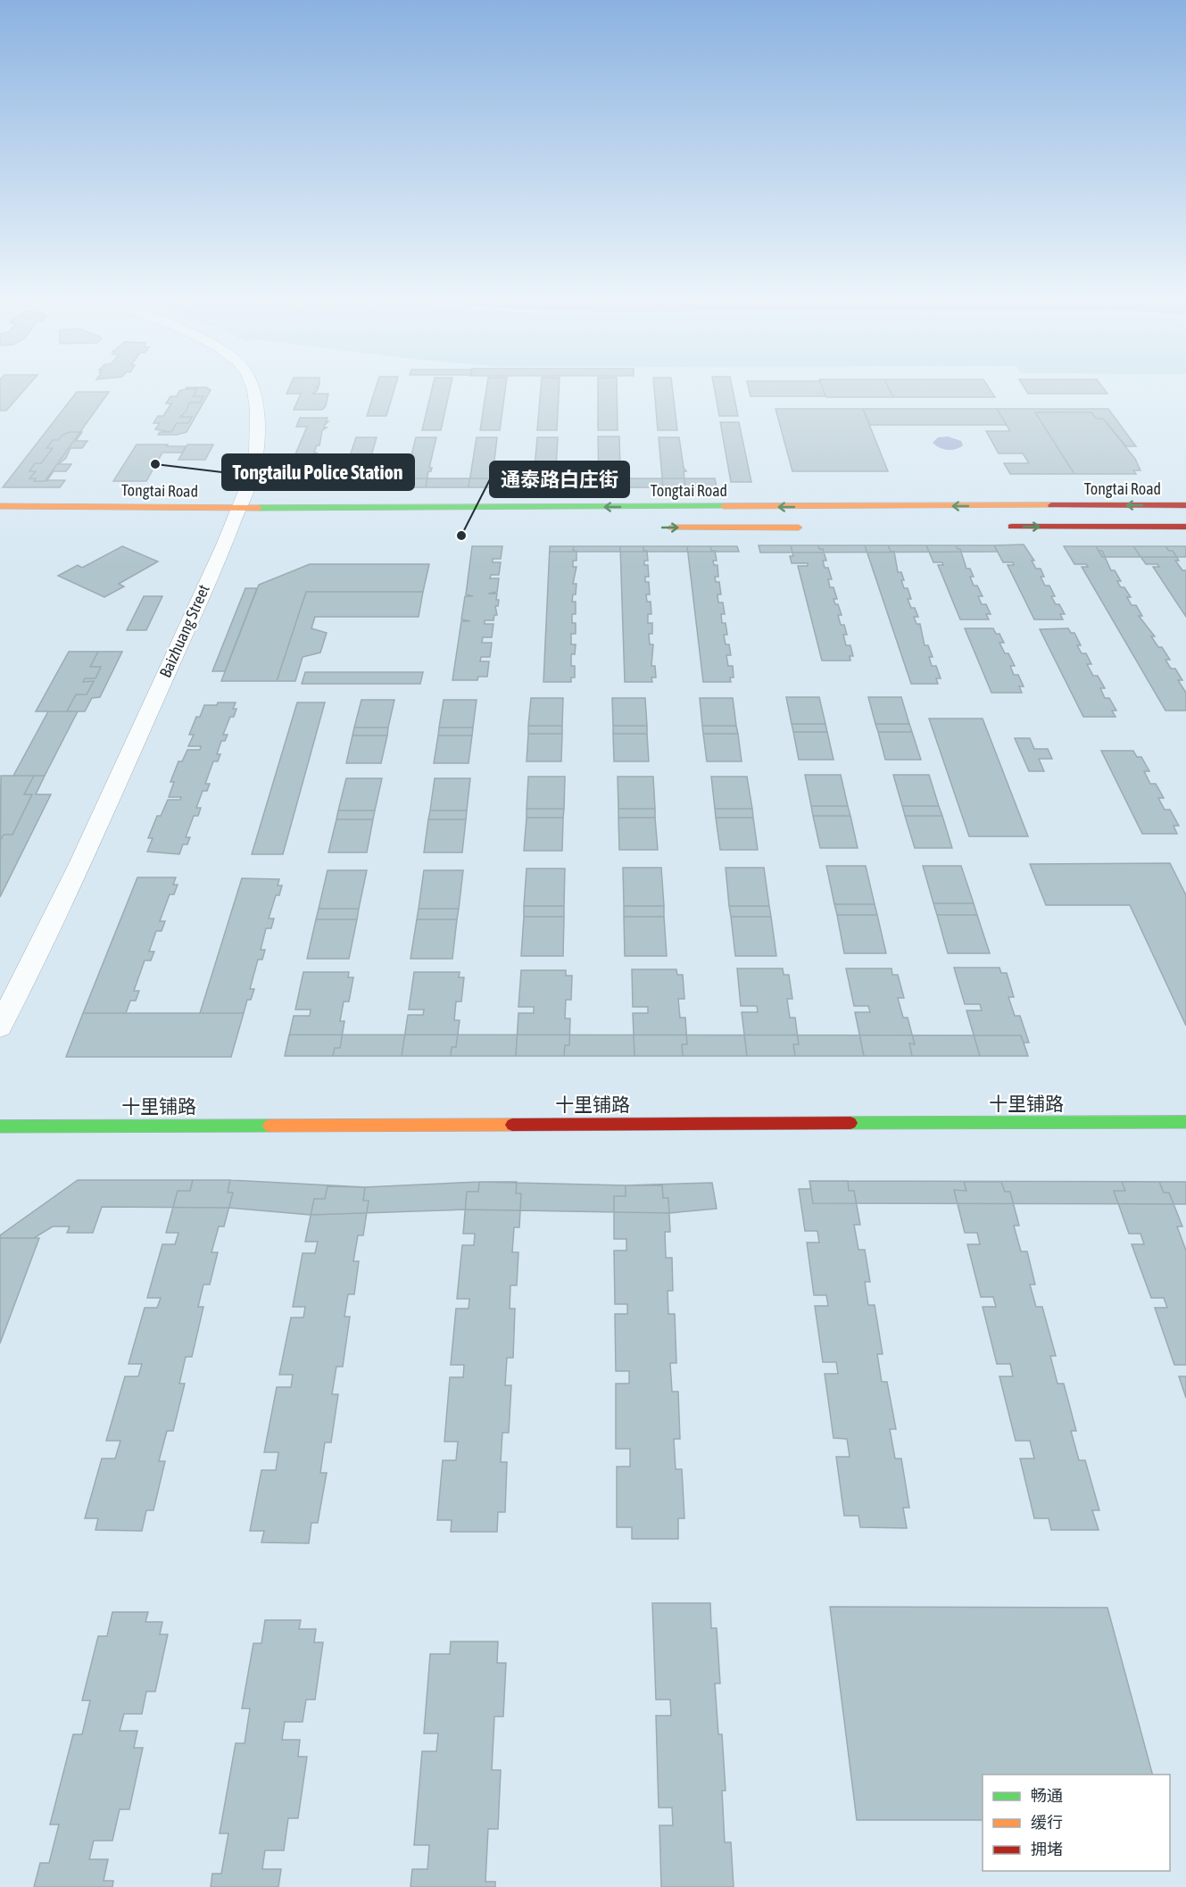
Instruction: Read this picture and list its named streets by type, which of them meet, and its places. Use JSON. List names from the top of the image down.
{
  "streets": {
    "street": ["Tongtai Road", "Baizhuang Street", "十里铺路"]
  },
  "crossings": [
    ["Tongtai Road", "Baizhuang Street"]
  ],
  "places": ["Tongtailu Police Station", "通泰路白庄街"],
  "legend": ["畅通", "缓行", "拥堵"]
}
